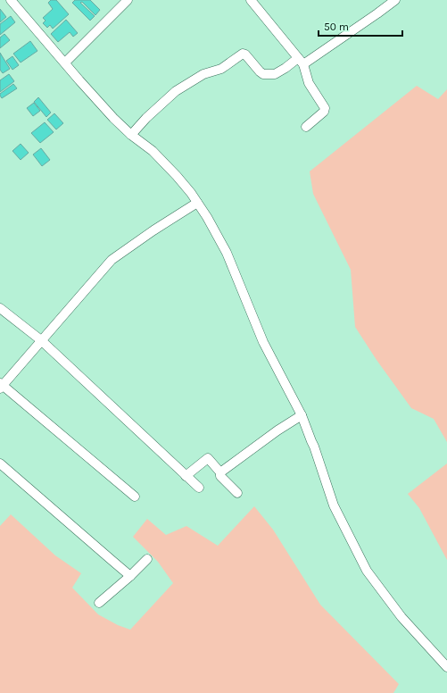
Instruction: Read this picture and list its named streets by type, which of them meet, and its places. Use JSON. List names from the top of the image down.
{
  "scale_bar": "50 m"
}
